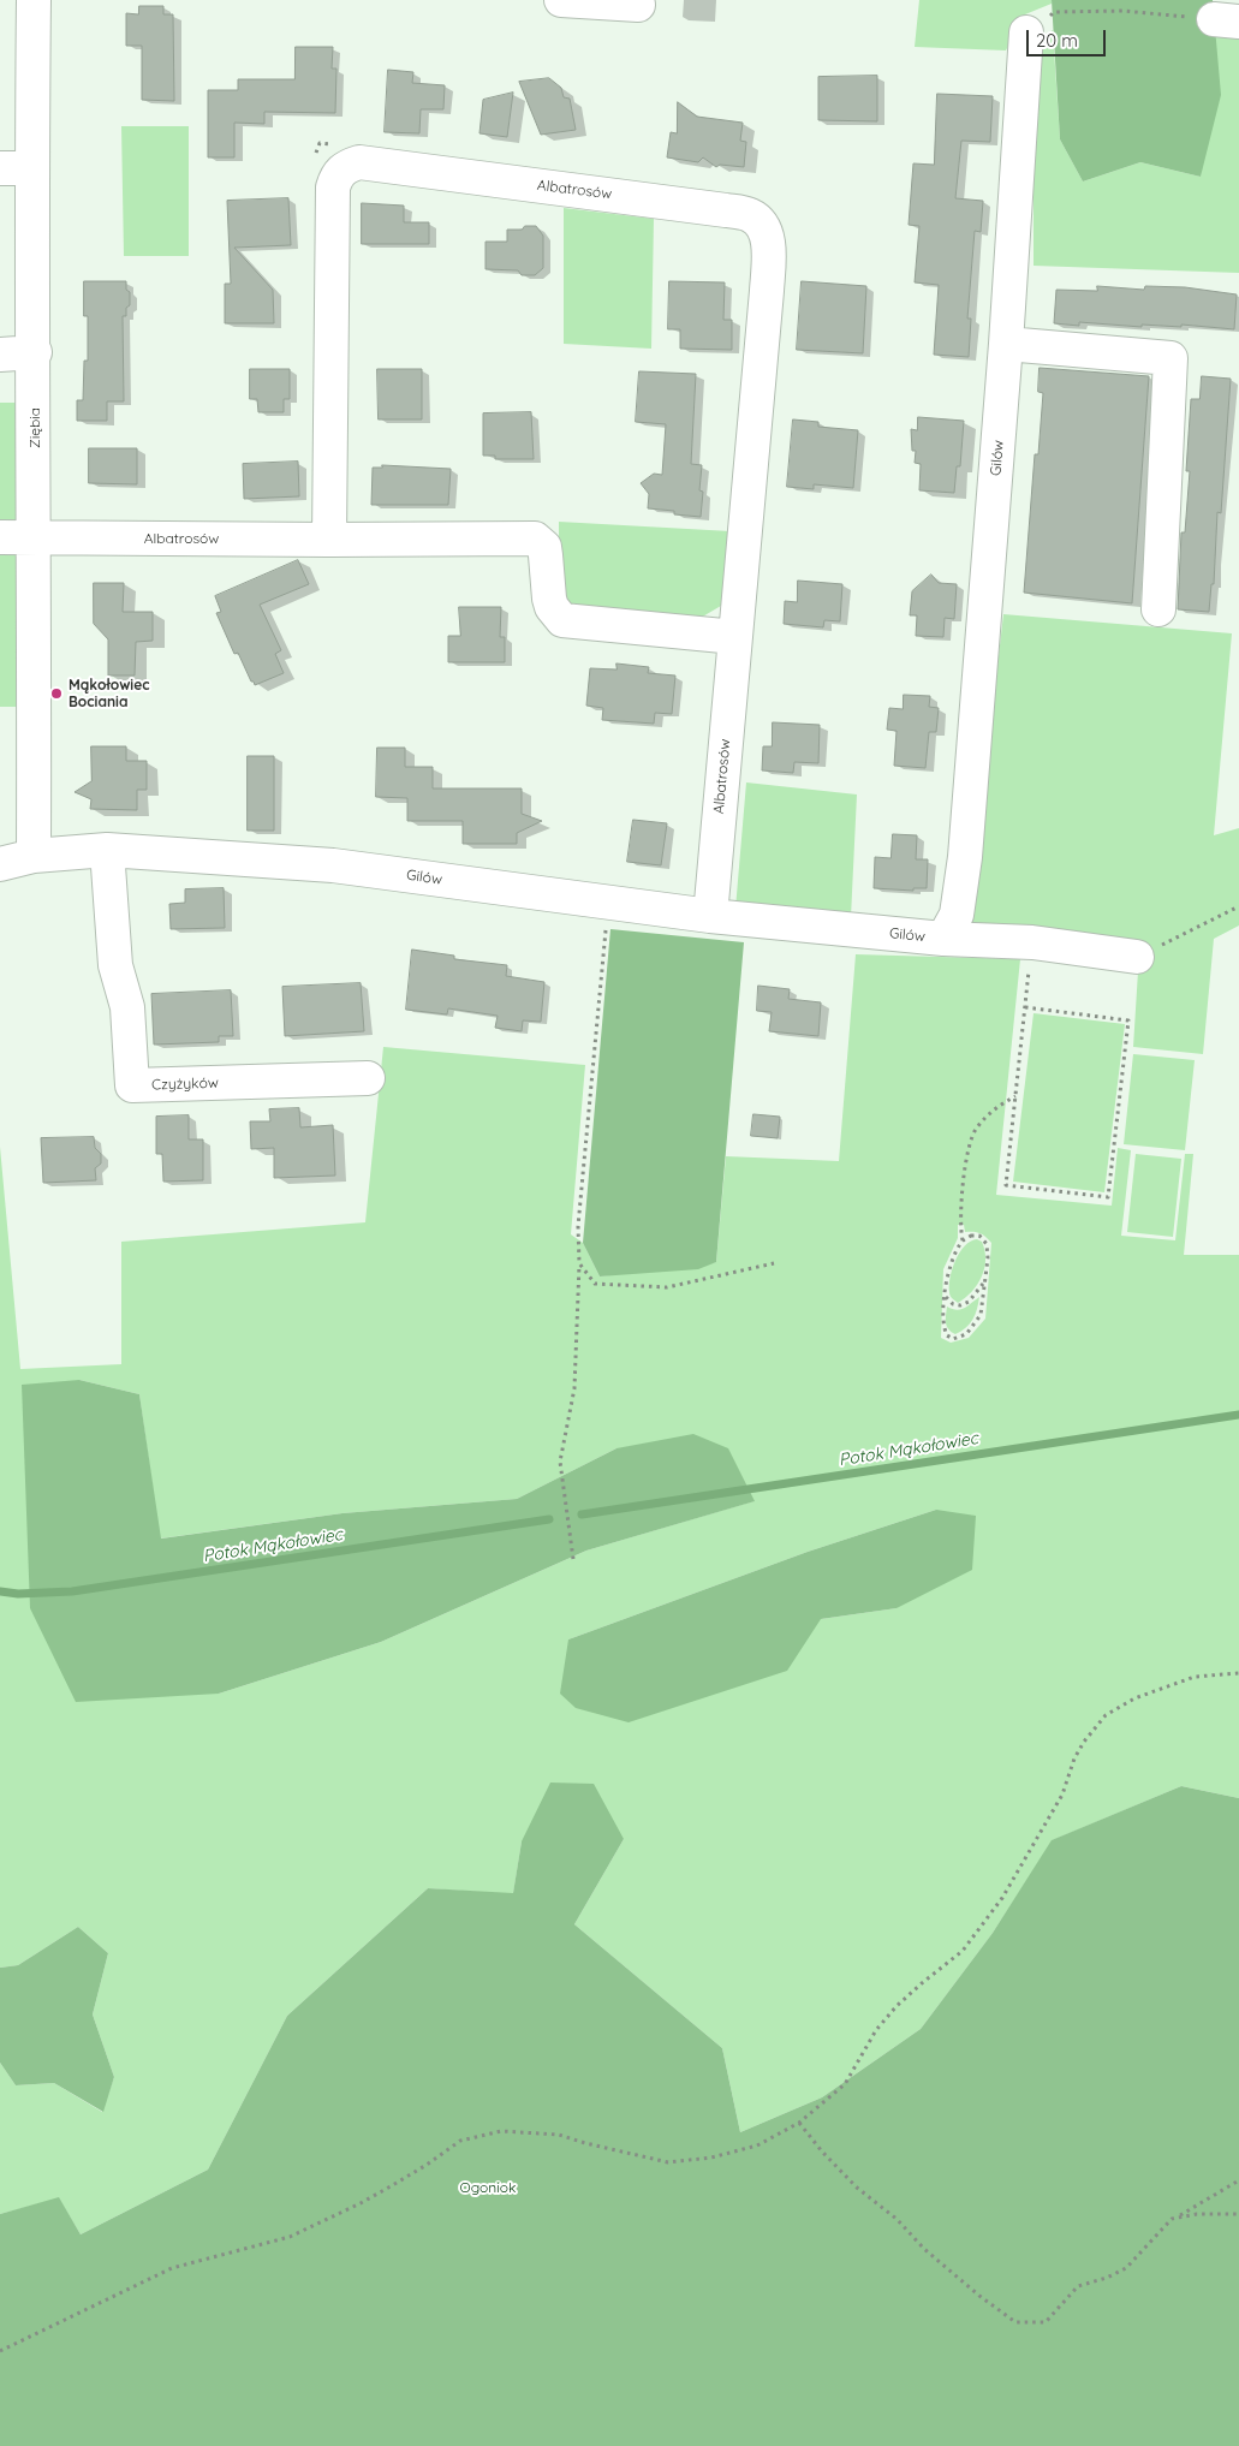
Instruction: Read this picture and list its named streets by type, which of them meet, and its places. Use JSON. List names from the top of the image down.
{
  "streets": {
    "street": [
      "Albatrosów",
      "Ziębia",
      "Gilów",
      "Czyżyków"
    ]
  },
  "crossings": [
    ["Albatrosów", "Ziębia"],
    ["Albatrosów", "Gilów"],
    ["Ziębia", "Gilów"],
    ["Gilów", "Czyżyków"]
  ],
  "water": ["Potok Mąkołowiec"],
  "parks": ["Ogoniok"],
  "places": ["Mąkołowiec Bociania"],
  "scale_bar": "20 m"
}
